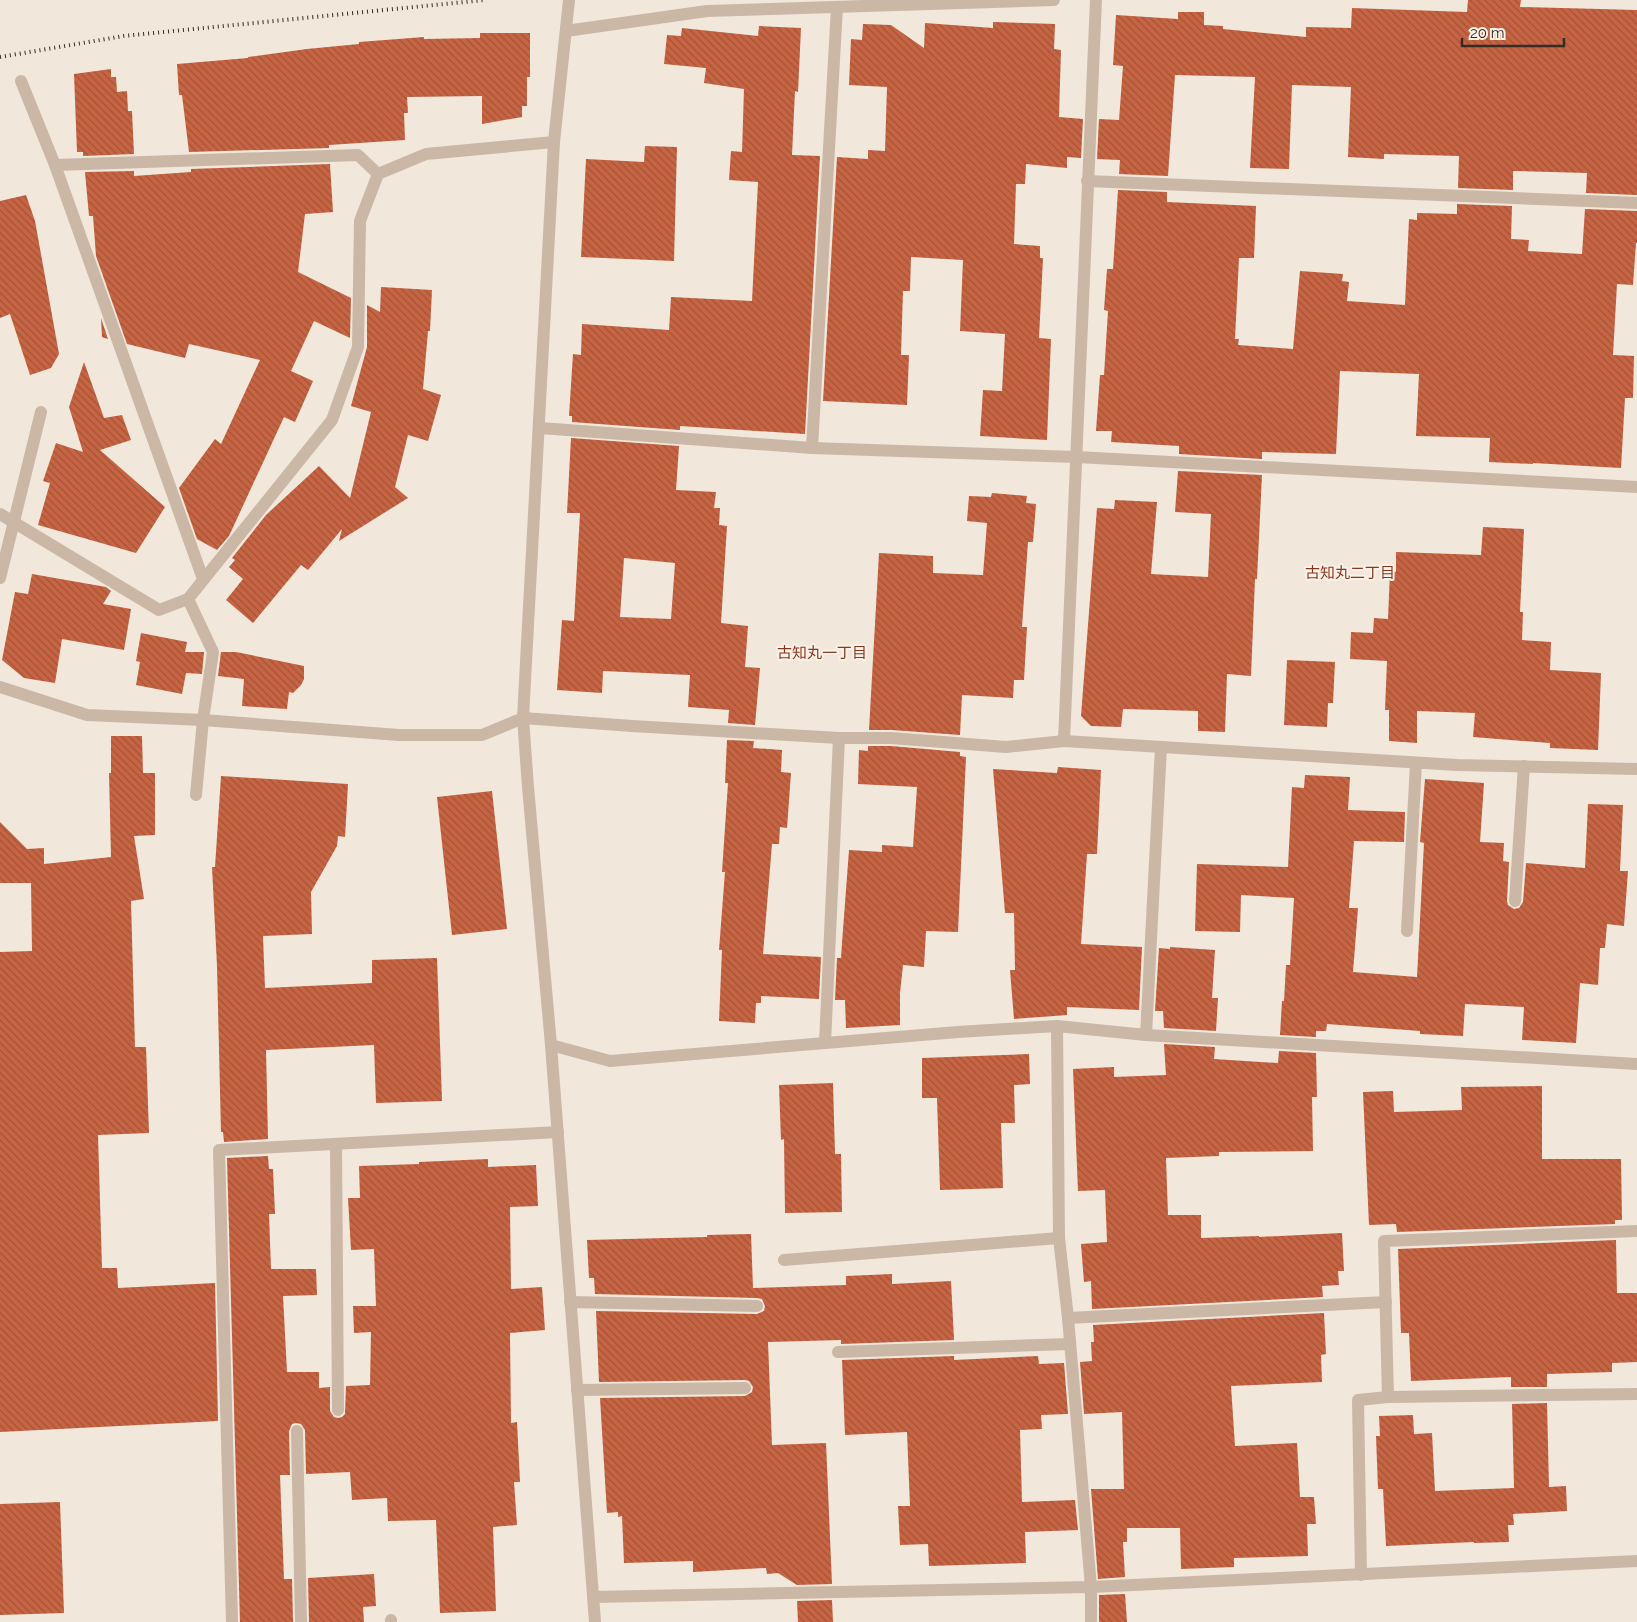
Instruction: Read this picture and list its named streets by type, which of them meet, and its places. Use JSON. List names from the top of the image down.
{
  "districts": ["古知丸二丁目", "古知丸一丁目"],
  "scale_bar": "20 m"
}
